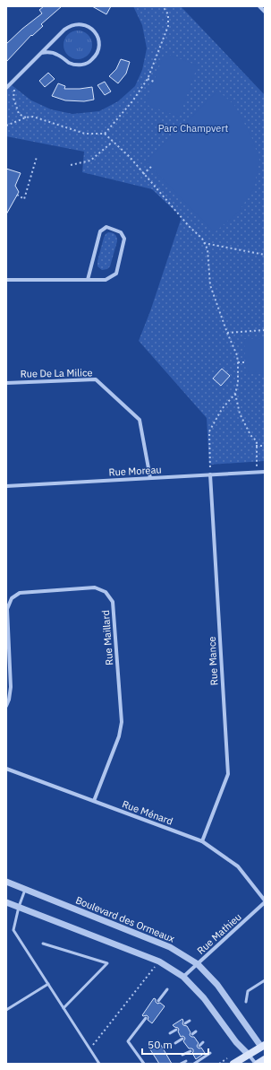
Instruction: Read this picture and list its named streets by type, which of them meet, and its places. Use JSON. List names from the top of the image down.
{
  "streets": {
    "street": [
      "Rue De La Milice",
      "Rue Moreau",
      "Rue Maillard",
      "Rue Mance",
      "Rue Ménard",
      "Boulevard des Ormeaux",
      "Rue Mathieu"
    ]
  },
  "crossings": [
    ["Rue De La Milice", "Rue Moreau"],
    ["Rue Moreau", "Rue Mance"],
    ["Rue Maillard", "Rue Ménard"],
    ["Rue Mance", "Rue Ménard"],
    ["Rue Ménard", "Rue Mathieu"],
    ["Boulevard des Ormeaux", "Rue Mathieu"]
  ],
  "parks": ["Parc Champvert"],
  "scale_bar": "50 m"
}
